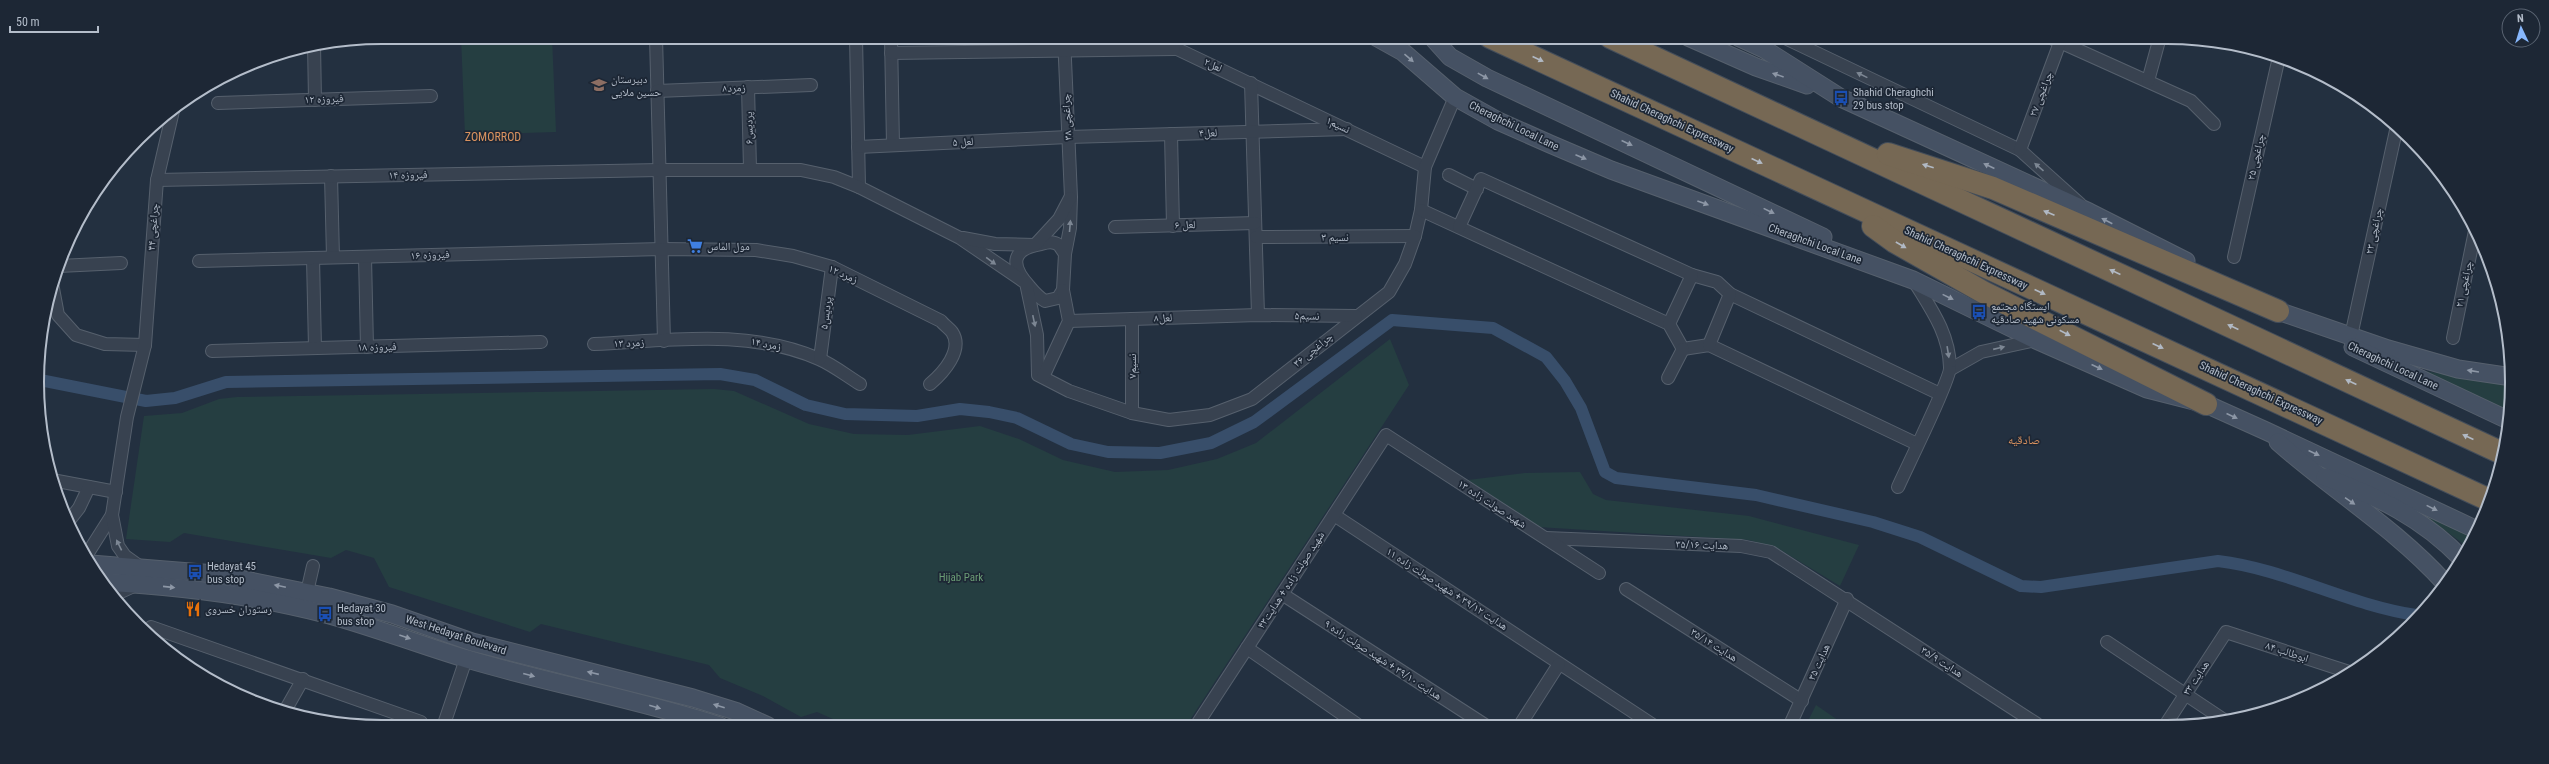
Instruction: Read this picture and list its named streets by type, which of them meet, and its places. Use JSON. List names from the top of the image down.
{
  "streets": {
    "highway": ["Shahid Cheraghchi Expressway"],
    "main road": ["Cheraghchi Local Lane", "West Hedayat Boulevard"],
    "street": [
      "لعل۲",
      "زمرد۸",
      "چراغچی ۲۷",
      "فیروزه ۱۲",
      "چراغچی ۳۸",
      "نسیم۱",
      "پردیس۶",
      "لعل۴",
      "لعل ۵",
      "چراغچی ۲۵",
      "فیروزه ۱۴",
      "لعل ۶",
      "چراغچی ۴۴",
      "چراغچی ۲۳",
      "نسیم ۳",
      "فیروزه ۱۶",
      "زمرد ۱۲",
      "چراغچی ۲۱",
      "پردیس۵",
      "نسیم۵",
      "لعل۸",
      "زمرد ۱۳",
      "زمرد ۱۴",
      "فیروزه ۱۸",
      "چراغچی ۳۶",
      "نسیم۷",
      "شهید صولت زاده ۱۳",
      "هدایت ۳۵/۱۶",
      "شهید صولت زاده + هدایت۴۳",
      "هدایت ۳۹/۱۲ + شهید صولت زاده ۱۱",
      "هدایت ۳۵/۱۴",
      "ابوطالب ۸۴",
      "هدایت ۳۹/۱۰ + شهید صولت زاده ۹",
      "هدایت ۳۵",
      "هدایت ۳۵/۹",
      "هدایت ۳۳"
    ]
  },
  "crossings": [
    ["لعل۲", "نسیم۱"],
    ["زمرد۸", "پردیس۶"],
    ["چراغچی ۳۸", "لعل۴"],
    ["چراغچی ۳۸", "لعل ۵"],
    ["نسیم۱", "لعل۴"],
    ["نسیم۱", "چراغچی ۳۶"],
    ["Cheraghchi Local Lane", "چراغچی ۳۶"],
    ["پردیس۶", "فیروزه ۱۴"],
    ["لعل۴", "لعل ۵"],
    ["فیروزه ۱۴", "چراغچی ۴۴"],
    ["نسیم ۳", "چراغچی ۳۶"],
    ["فیروزه ۱۶", "زمرد ۱۲"],
    ["زمرد ۱۲", "پردیس۵"],
    ["پردیس۵", "زمرد ۱۴"],
    ["نسیم۵", "لعل۸"],
    ["نسیم۵", "چراغچی ۳۶"],
    ["لعل۸", "نسیم۷"],
    ["زمرد ۱۳", "زمرد ۱۴"],
    ["چراغچی ۳۶", "نسیم۷"],
    ["شهید صولت زاده ۱۳", "هدایت ۳۵/۱۶"],
    ["شهید صولت زاده ۱۳", "شهید صولت زاده + هدایت۴۳"],
    ["هدایت ۳۵/۱۶", "هدایت ۳۵"],
    ["هدایت ۳۵/۱۶", "هدایت ۳۵/۹"],
    ["شهید صولت زاده + هدایت۴۳", "هدایت ۳۹/۱۲ + شهید صولت زاده ۱۱"],
    ["شهید صولت زاده + هدایت۴۳", "هدایت ۳۹/۱۰ + شهید صولت زاده ۹"],
    ["هدایت ۳۵/۱۴", "هدایت ۳۵"],
    ["ابوطالب ۸۴", "هدایت ۳۳"],
    ["هدایت ۳۵", "هدایت ۳۵/۹"]
  ],
  "districts": ["ZOMORROD", "صادقیه"],
  "parks": ["Hijab Park"],
  "places": {
    "school or university": ["دبیرستان حسین ملایی"],
    "bus stop": [
      "Shahid Cheraghchi 29 bus stop",
      "ایستگاه مجتمع مسکونی شهید صادقیه",
      "Hedayat 45 bus stop",
      "Hedayat 30 bus stop"
    ],
    "supermarket": ["مول الماس"],
    "restaurant": ["رستوران خسروی"]
  },
  "scale_bar": "50 m",
  "north": "top"
}
